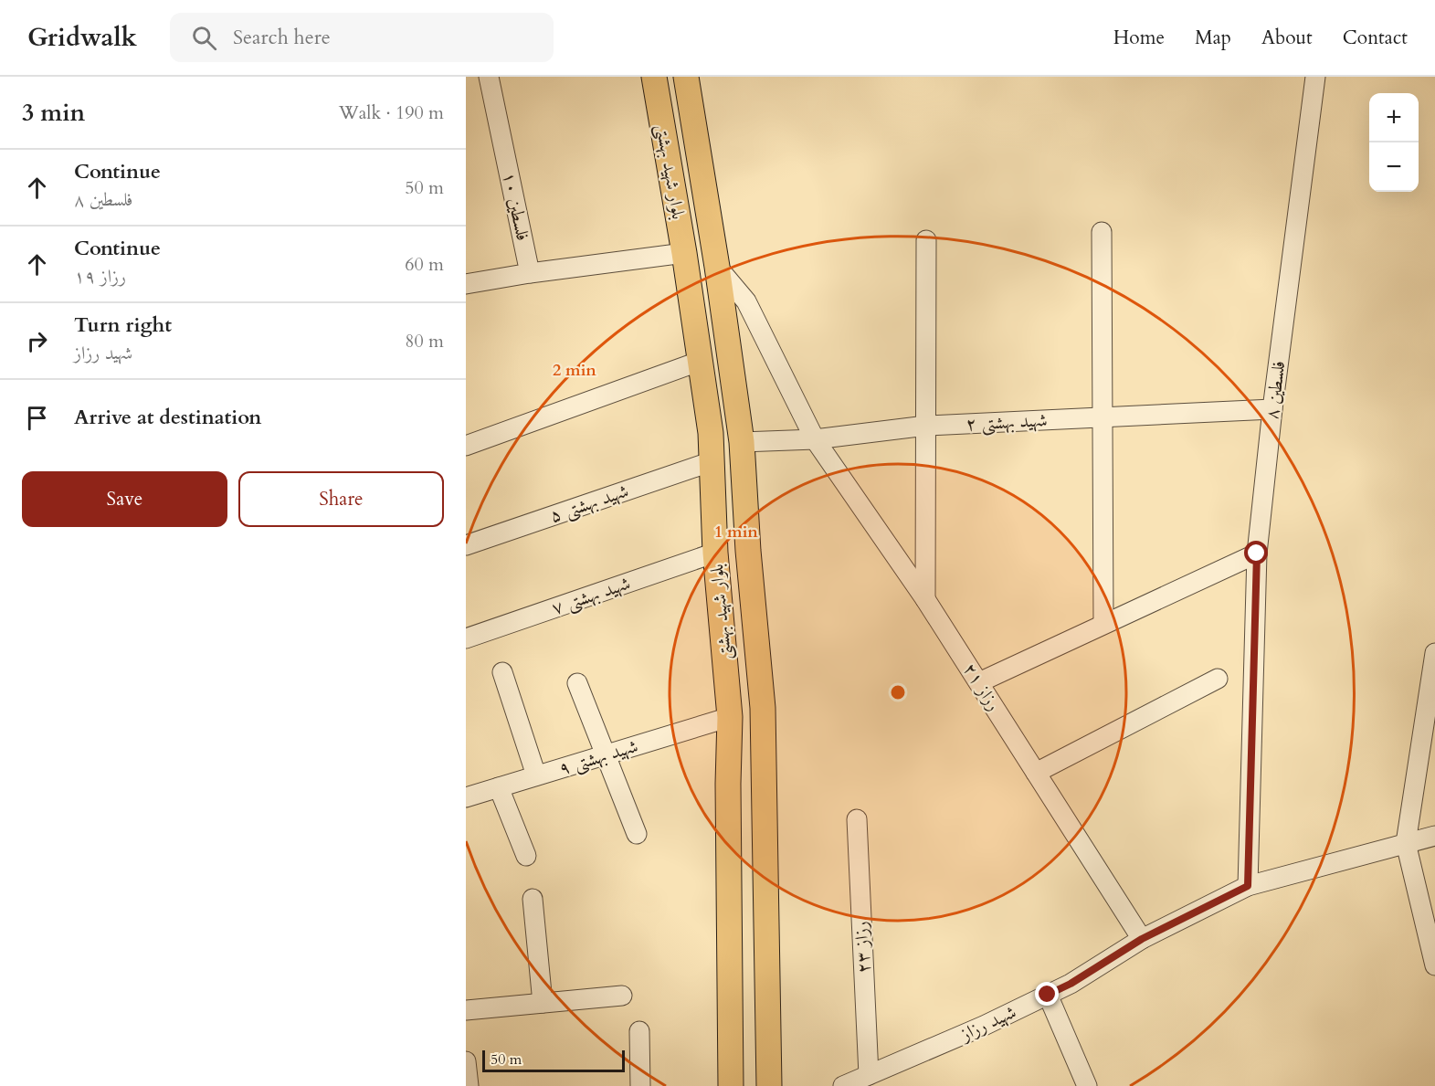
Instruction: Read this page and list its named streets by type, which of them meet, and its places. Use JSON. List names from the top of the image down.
{
  "streets": {
    "main road": ["بلوار شهید بهشتی"],
    "street": [
      "فلسطین ۱۰",
      "فلسطین ۸",
      "شهید بهشتی ۲",
      "شهید بهشتی ۵",
      "شهید بهشتی ۷",
      "رزاز ۲۱",
      "شهید بهشتی ۹",
      "رزاز ۲۳",
      "شهید رزاز"
    ]
  },
  "crossings": [
    ["بلوار شهید بهشتی", "شهید بهشتی ۲"],
    ["بلوار شهید بهشتی", "شهید بهشتی ۵"],
    ["بلوار شهید بهشتی", "شهید بهشتی ۷"],
    ["بلوار شهید بهشتی", "رزاز ۲۱"],
    ["بلوار شهید بهشتی", "شهید بهشتی ۹"],
    ["فلسطین ۸", "شهید بهشتی ۲"],
    ["فلسطین ۸", "شهید رزاز"],
    ["شهید بهشتی ۲", "رزاز ۲۱"],
    ["رزاز ۲۱", "شهید رزاز"],
    ["رزاز ۲۳", "شهید رزاز"]
  ],
  "scale_bar": "50 m",
  "page": {
    "header": "Gridwalk",
    "search": "Search here",
    "nav": [
      "Home",
      "Map",
      "About",
      "Contact"
    ],
    "heading": ["3 min", "Walk · 190 m"],
    "map_buttons": ["+", "−"],
    "list": [
      ["Continue", "فلسطین ۸", "50 m"],
      ["Continue", "رزاز ۱۹", "60 m"],
      ["Turn right", "شهید رزاز", "80 m"],
      "Arrive at destination"
    ],
    "buttons": ["Save", "Share"],
    "scale": "50 m"
  },
  "rings": ["2 min", "1 min"]
}
